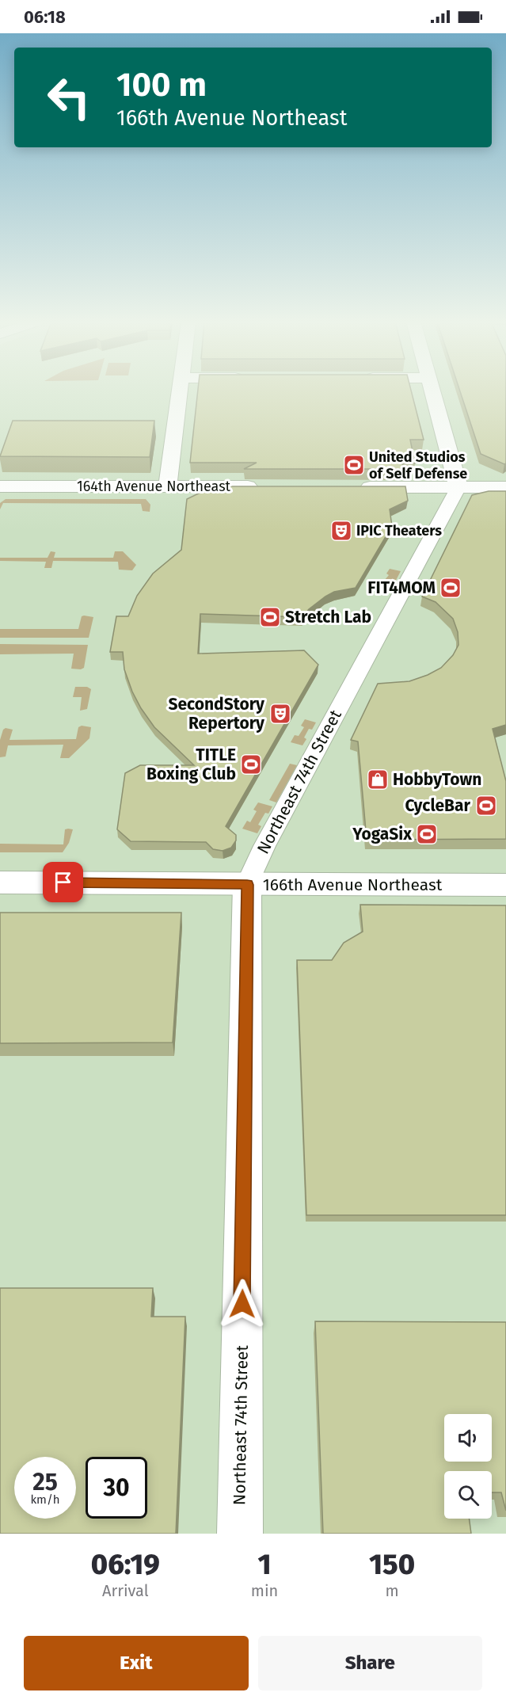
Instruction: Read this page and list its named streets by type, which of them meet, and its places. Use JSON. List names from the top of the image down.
{
  "streets": {
    "street": ["164th Avenue Northeast", "Northeast 74th Street", "166th Avenue Northeast"]
  },
  "crossings": [
    ["Northeast 74th Street", "166th Avenue Northeast"]
  ],
  "places": {
    "sports": [
      "United Studios of Self Defense",
      "FIT4MOM",
      "Stretch Lab",
      "TITLE Boxing Club",
      "CycleBar",
      "YogaSix"
    ],
    "theatre": ["IPIC Theaters", "SecondStory Repertory"],
    "shop": ["HobbyTown"]
  },
  "page": {
    "status": "06:18",
    "turn": ["100 m", "166th Avenue Northeast"],
    "speed": "25 km/h",
    "limit": "30",
    "eta": [
      "06:19",
      "Arrival",
      "1",
      "min",
      "150",
      "m"
    ],
    "buttons": ["Exit", "Share"]
  }
}
